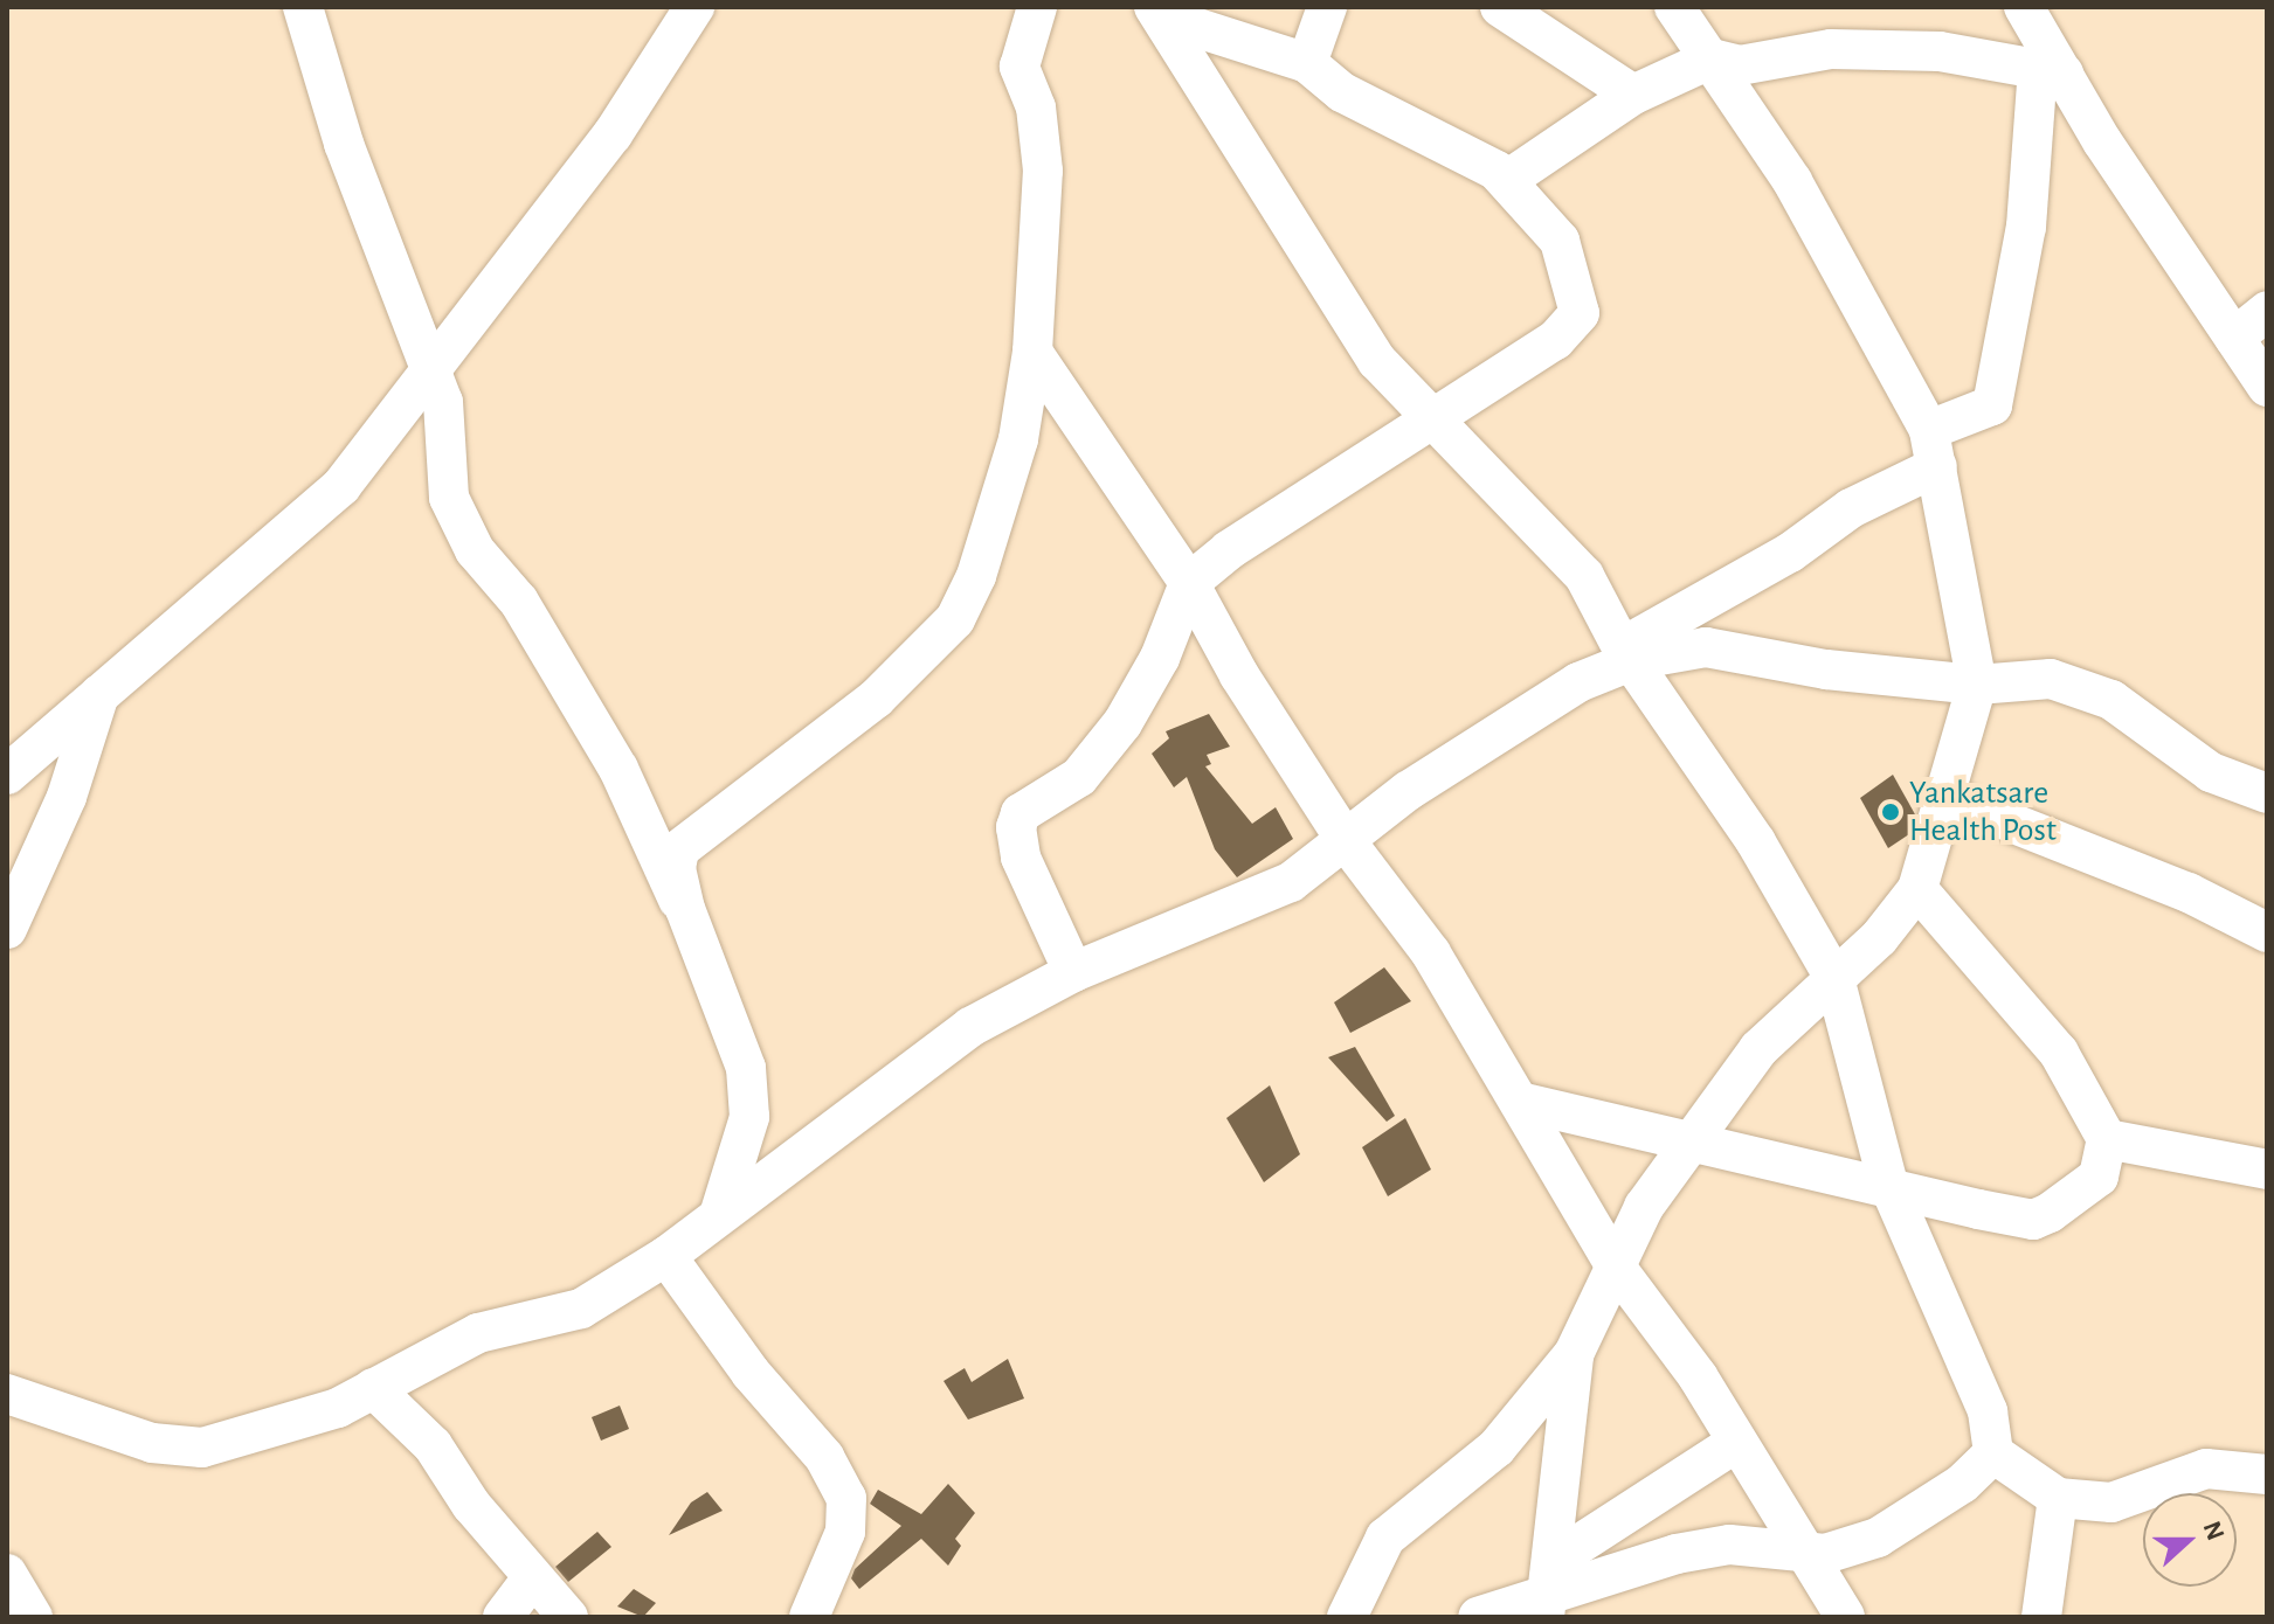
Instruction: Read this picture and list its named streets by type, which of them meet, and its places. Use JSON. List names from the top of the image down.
{
  "places": ["Yankatsare Health Post"],
  "north": "right"
}
